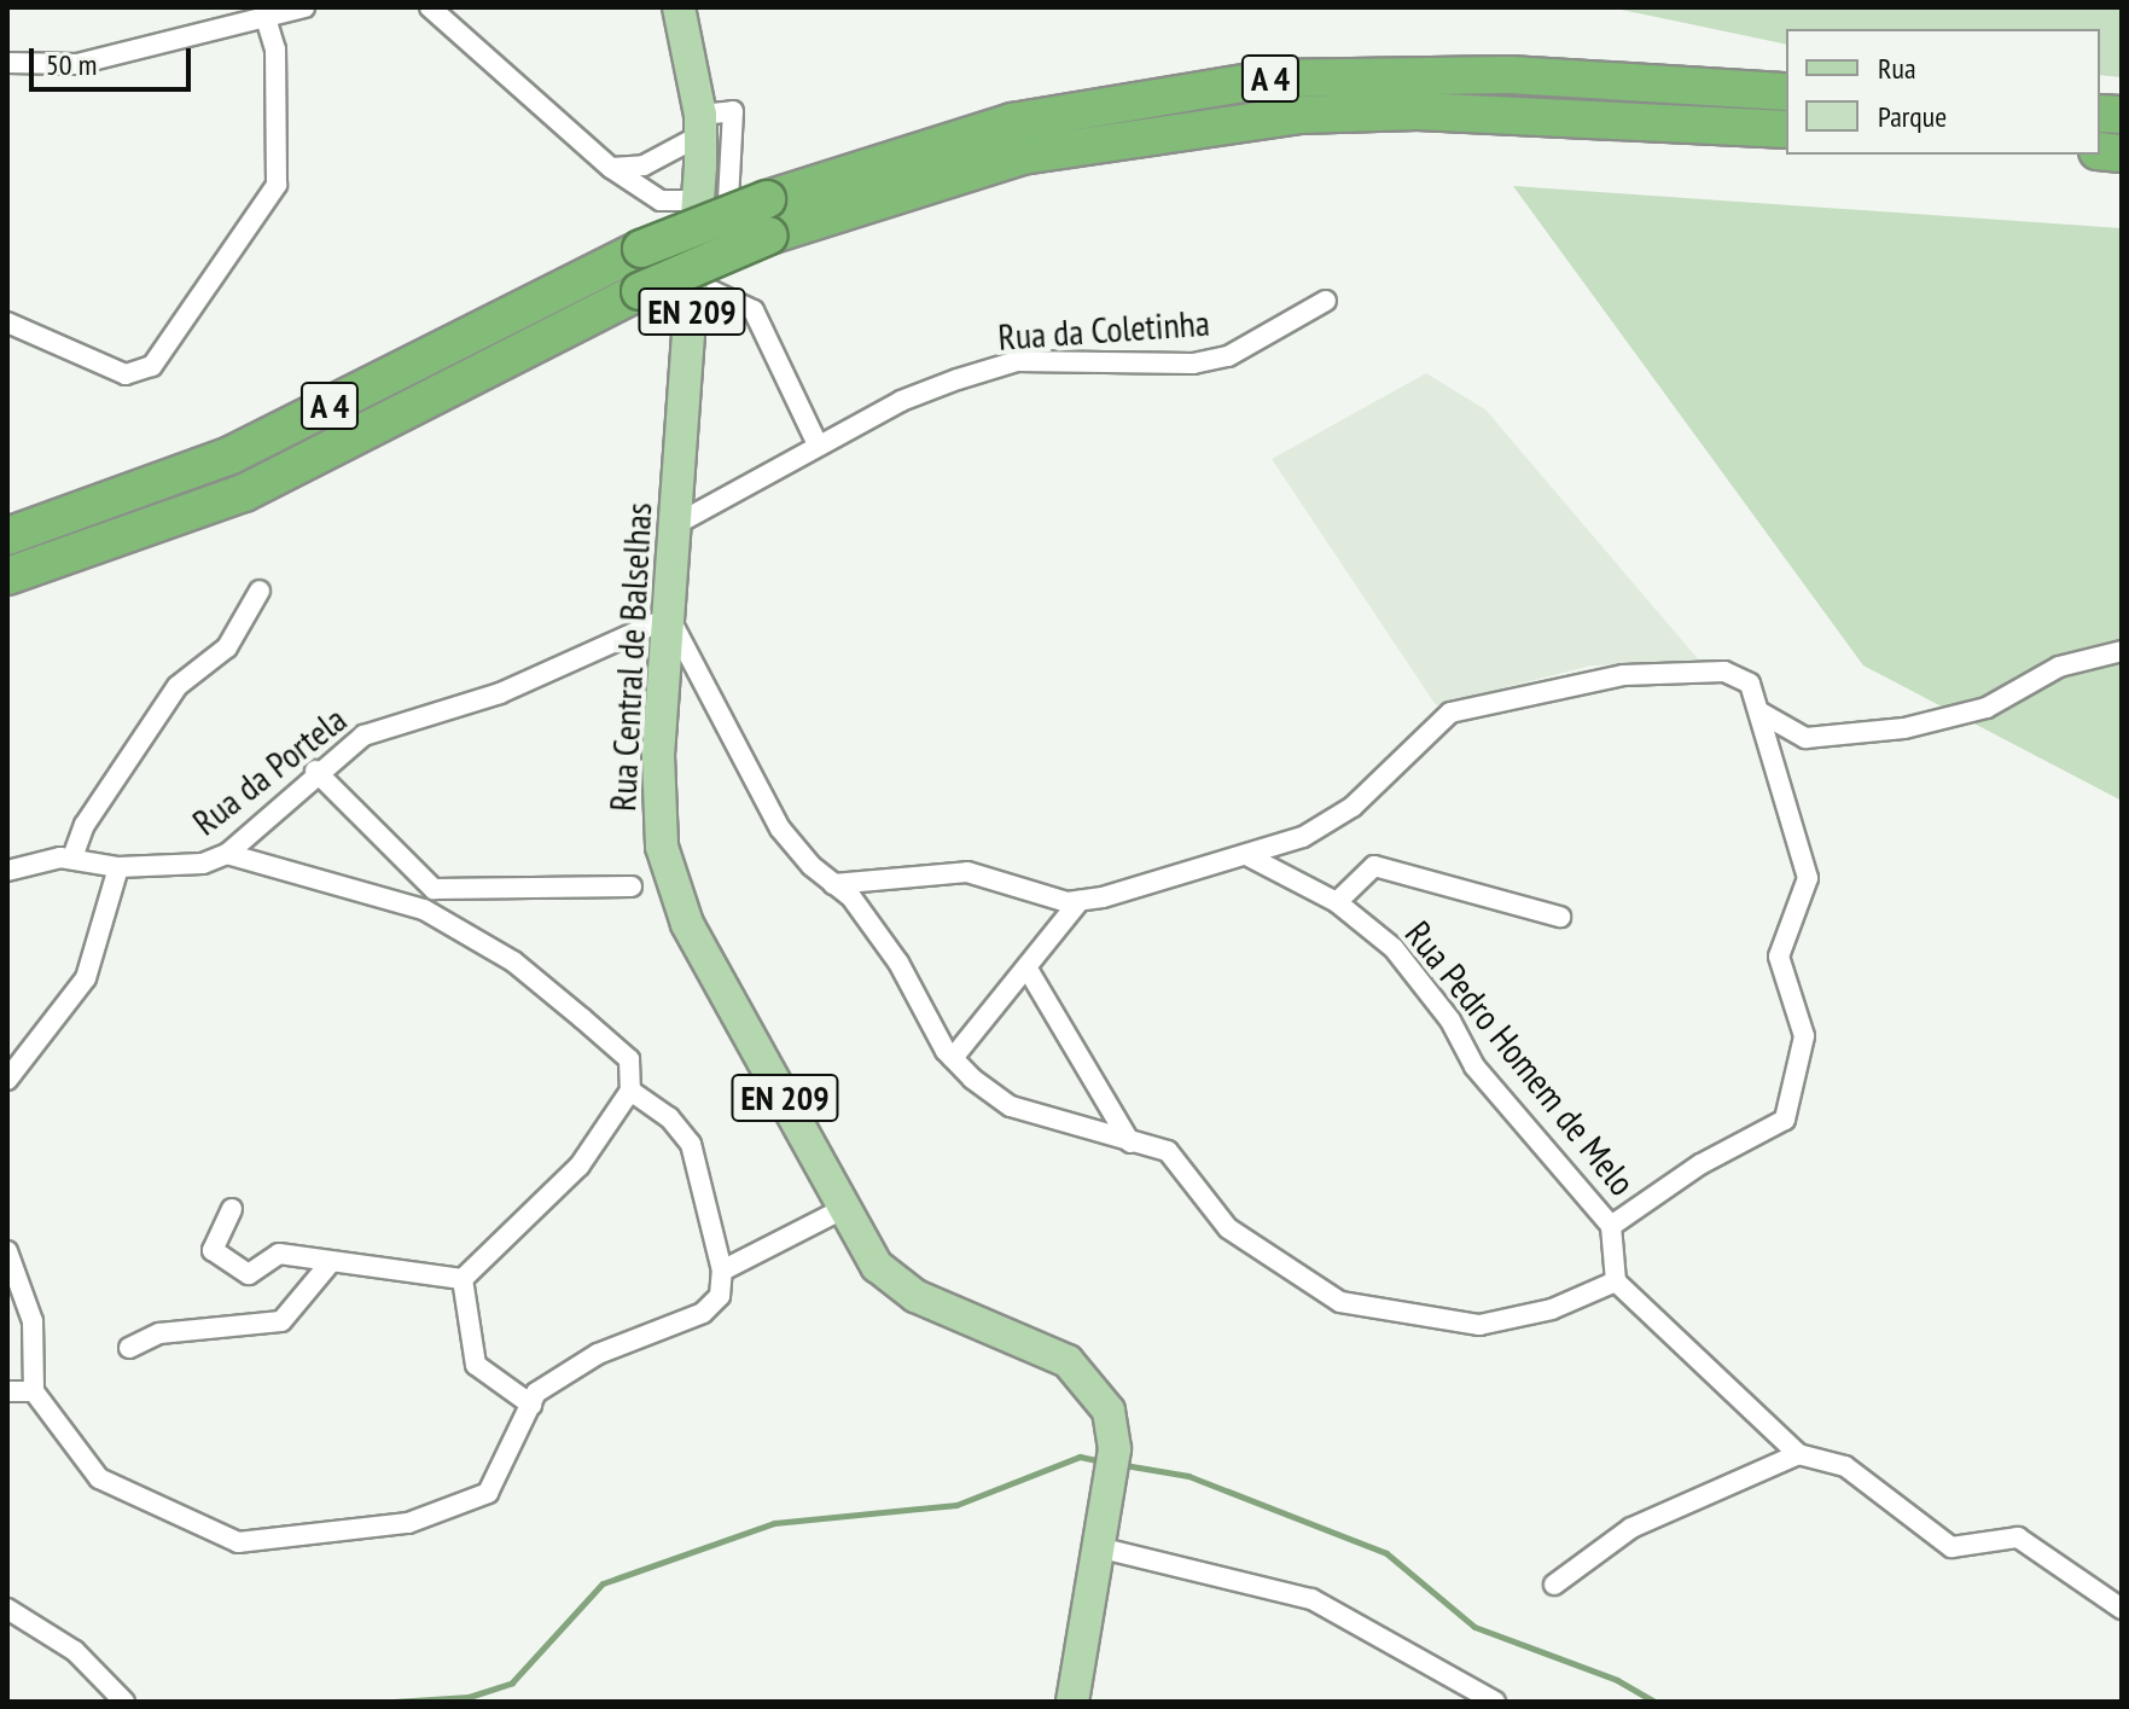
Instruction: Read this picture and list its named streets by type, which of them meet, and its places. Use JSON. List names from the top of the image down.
{
  "streets": {
    "highway": ["A 4"],
    "main road": ["EN 209", "Rua Central de Balselhas"],
    "street": ["Rua da Coletinha", "Rua da Portela", "Rua Pedro Homem de Melo"]
  },
  "crossings": [
    ["Rua da Coletinha", "Rua Central de Balselhas"],
    ["Rua Central de Balselhas", "Rua da Portela"]
  ],
  "legend": ["Rua", "Parque"],
  "scale_bar": "50 m"
}
